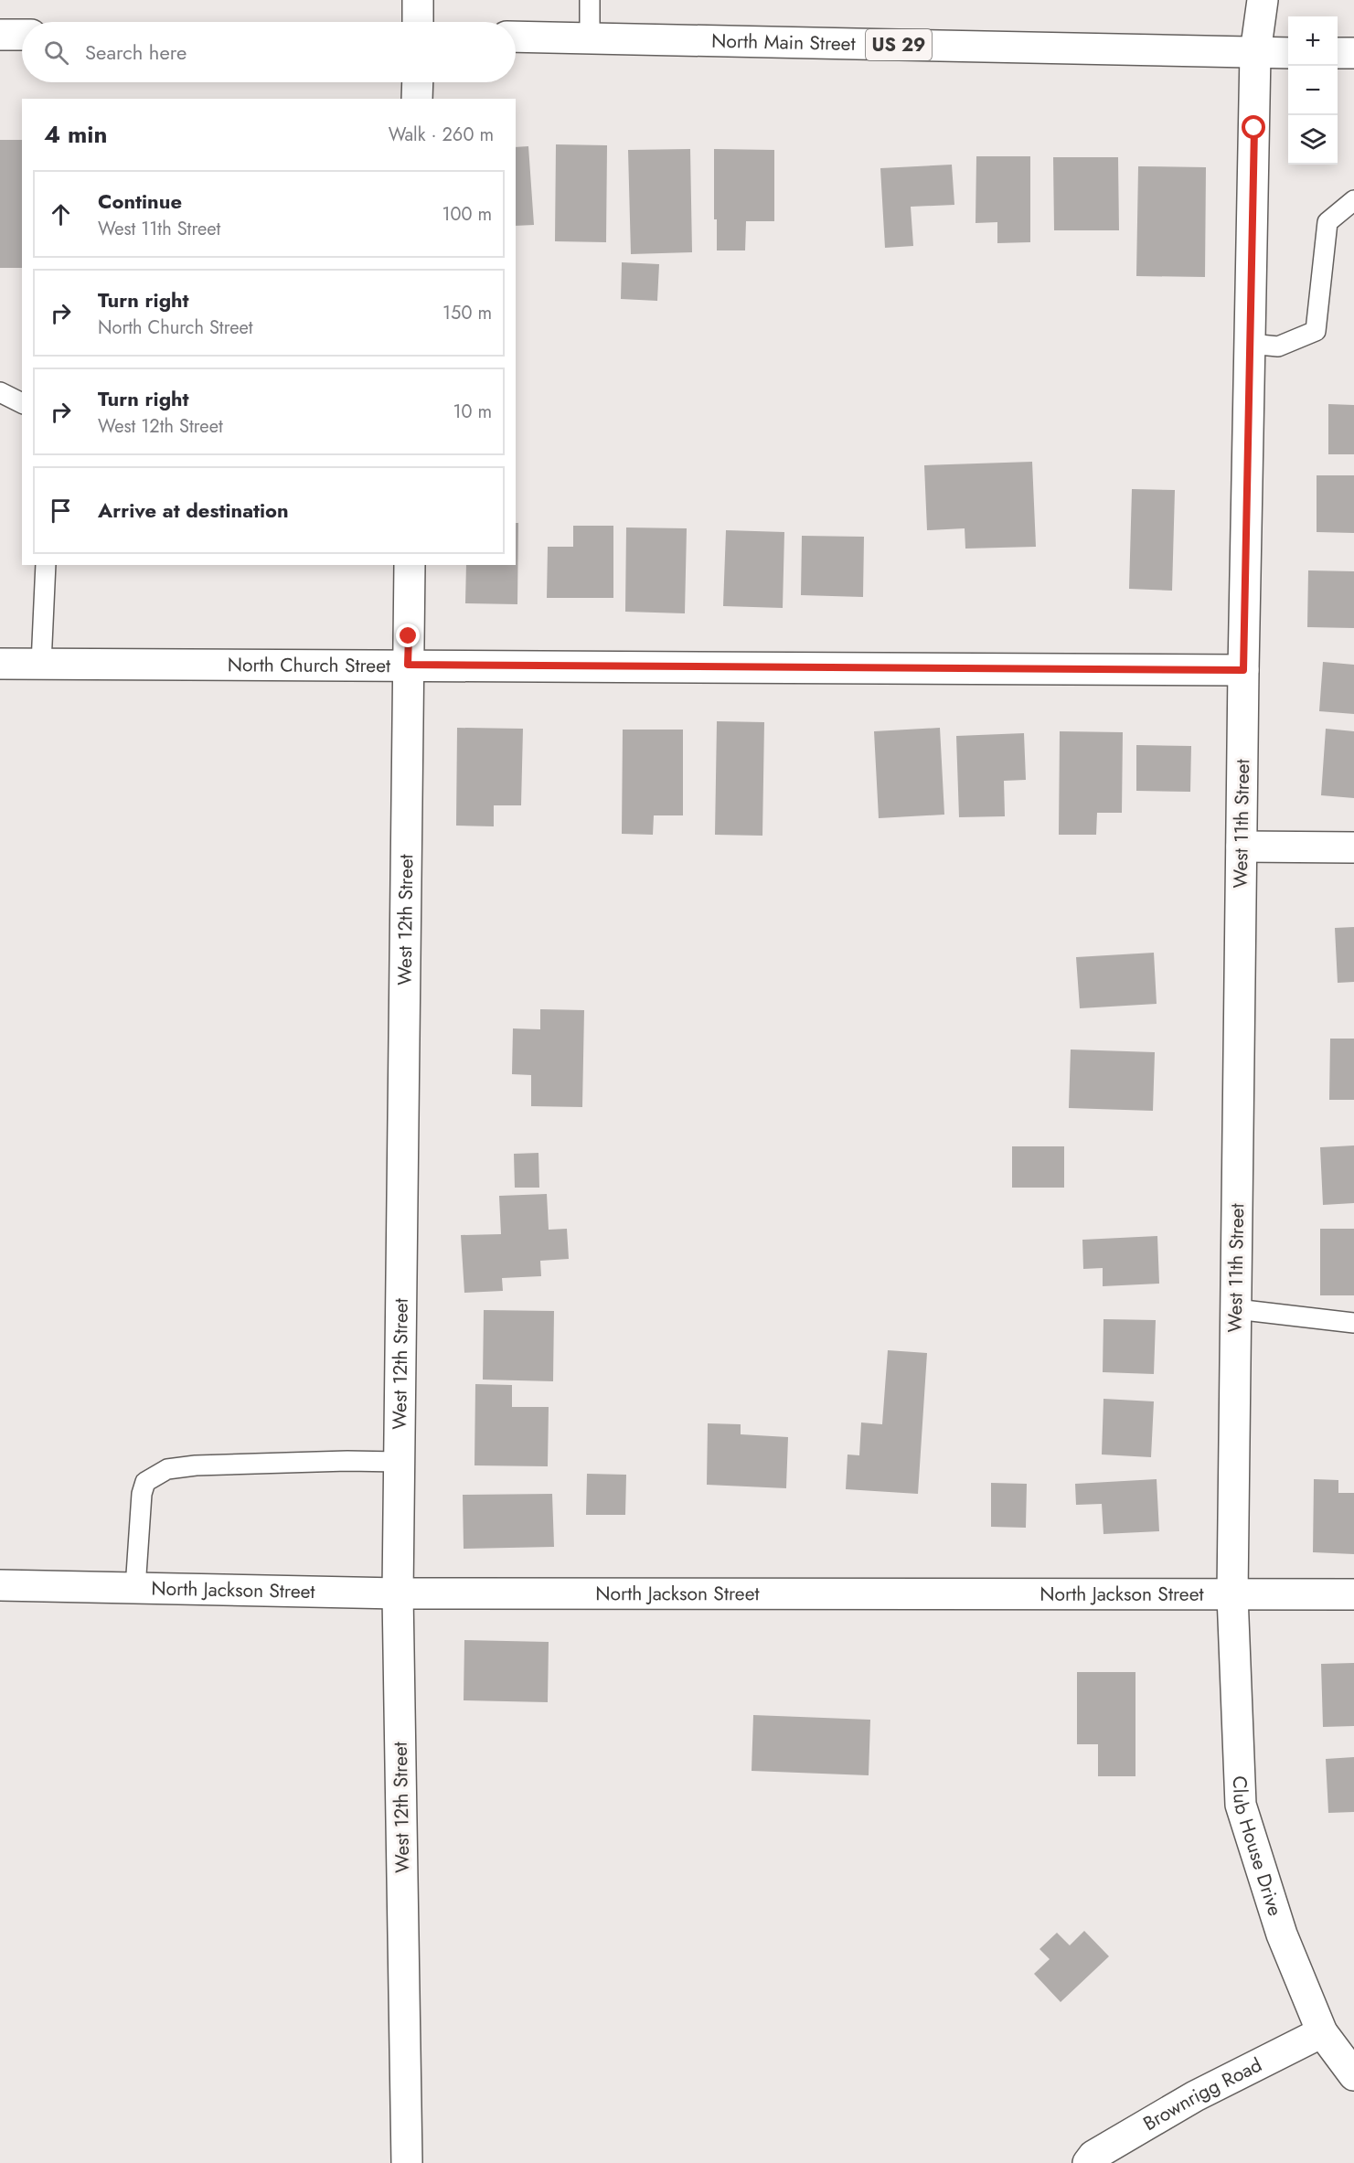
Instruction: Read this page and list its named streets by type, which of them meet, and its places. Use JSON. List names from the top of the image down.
{
  "streets": {
    "street": [
      "North Main Street",
      "US 29",
      "North Church Street",
      "West 11th Street",
      "West 12th Street",
      "North Jackson Street",
      "Club House Drive",
      "Brownrigg Road"
    ]
  },
  "crossings": [
    ["North Main Street", "West 11th Street"],
    ["North Church Street", "West 11th Street"],
    ["North Church Street", "West 12th Street"],
    ["West 11th Street", "North Jackson Street"],
    ["West 11th Street", "Club House Drive"],
    ["West 12th Street", "North Jackson Street"],
    ["North Jackson Street", "Club House Drive"],
    ["Club House Drive", "Brownrigg Road"]
  ],
  "page": {
    "map_buttons": ["+", "−"],
    "search": "Search here",
    "heading": ["4 min", "Walk · 260 m"],
    "list": [
      ["Continue", "West 11th Street", "100 m"],
      ["Turn right", "North Church Street", "150 m"],
      ["Turn right", "West 12th Street", "10 m"],
      "Arrive at destination"
    ]
  }
}
